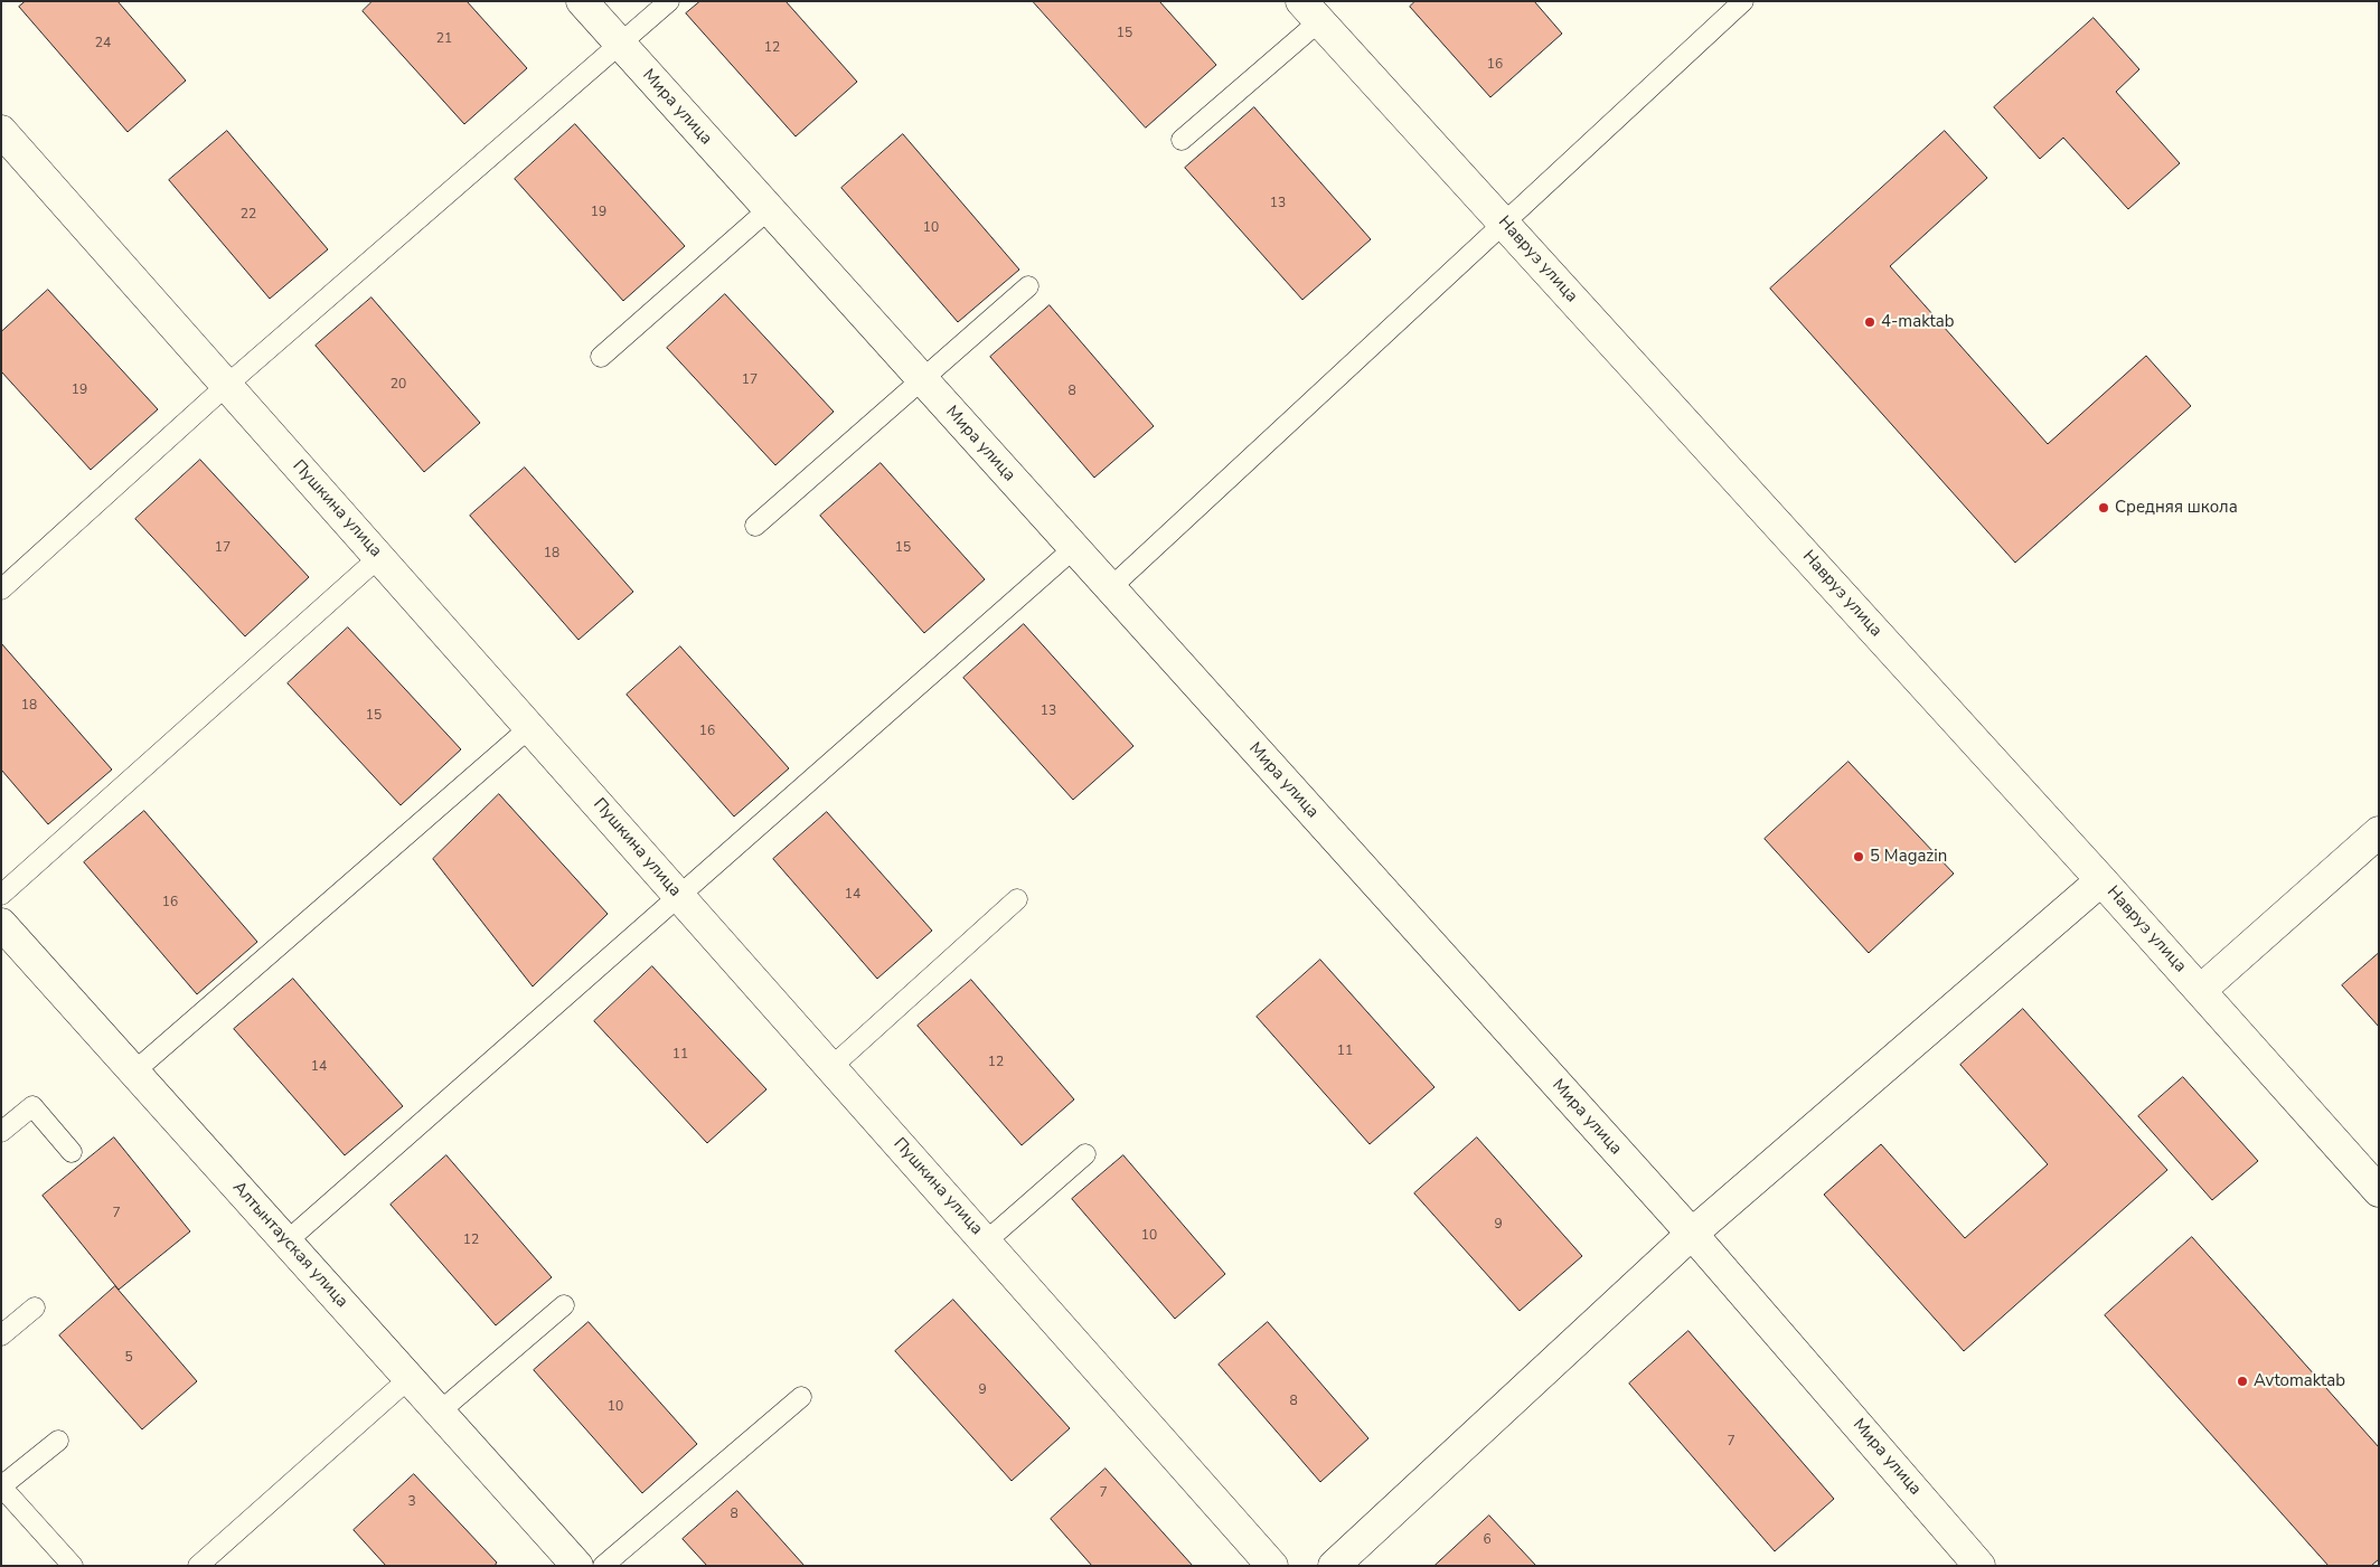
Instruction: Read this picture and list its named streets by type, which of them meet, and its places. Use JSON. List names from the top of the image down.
{
  "streets": {
    "street": [
      "Мира улица",
      "Навруз улица",
      "Пушкина улица",
      "Алтынтауская улица"
    ]
  },
  "places": [
    "4-maktab",
    "Средняя школа",
    "5 Magazin",
    "Avtomaktab"
  ],
  "house_numbers": [
    "15",
    "21",
    "24",
    "12",
    "16",
    "13",
    "19",
    "22",
    "10",
    "17",
    "20",
    "19",
    "8",
    "17",
    "15",
    "18",
    "18",
    "13",
    "15",
    "16",
    "14",
    "16",
    "11",
    "11",
    "12",
    "14",
    "7",
    "9",
    "10",
    "12",
    "5",
    "9",
    "8",
    "10",
    "7",
    "7",
    "3",
    "8",
    "6"
  ]
}
